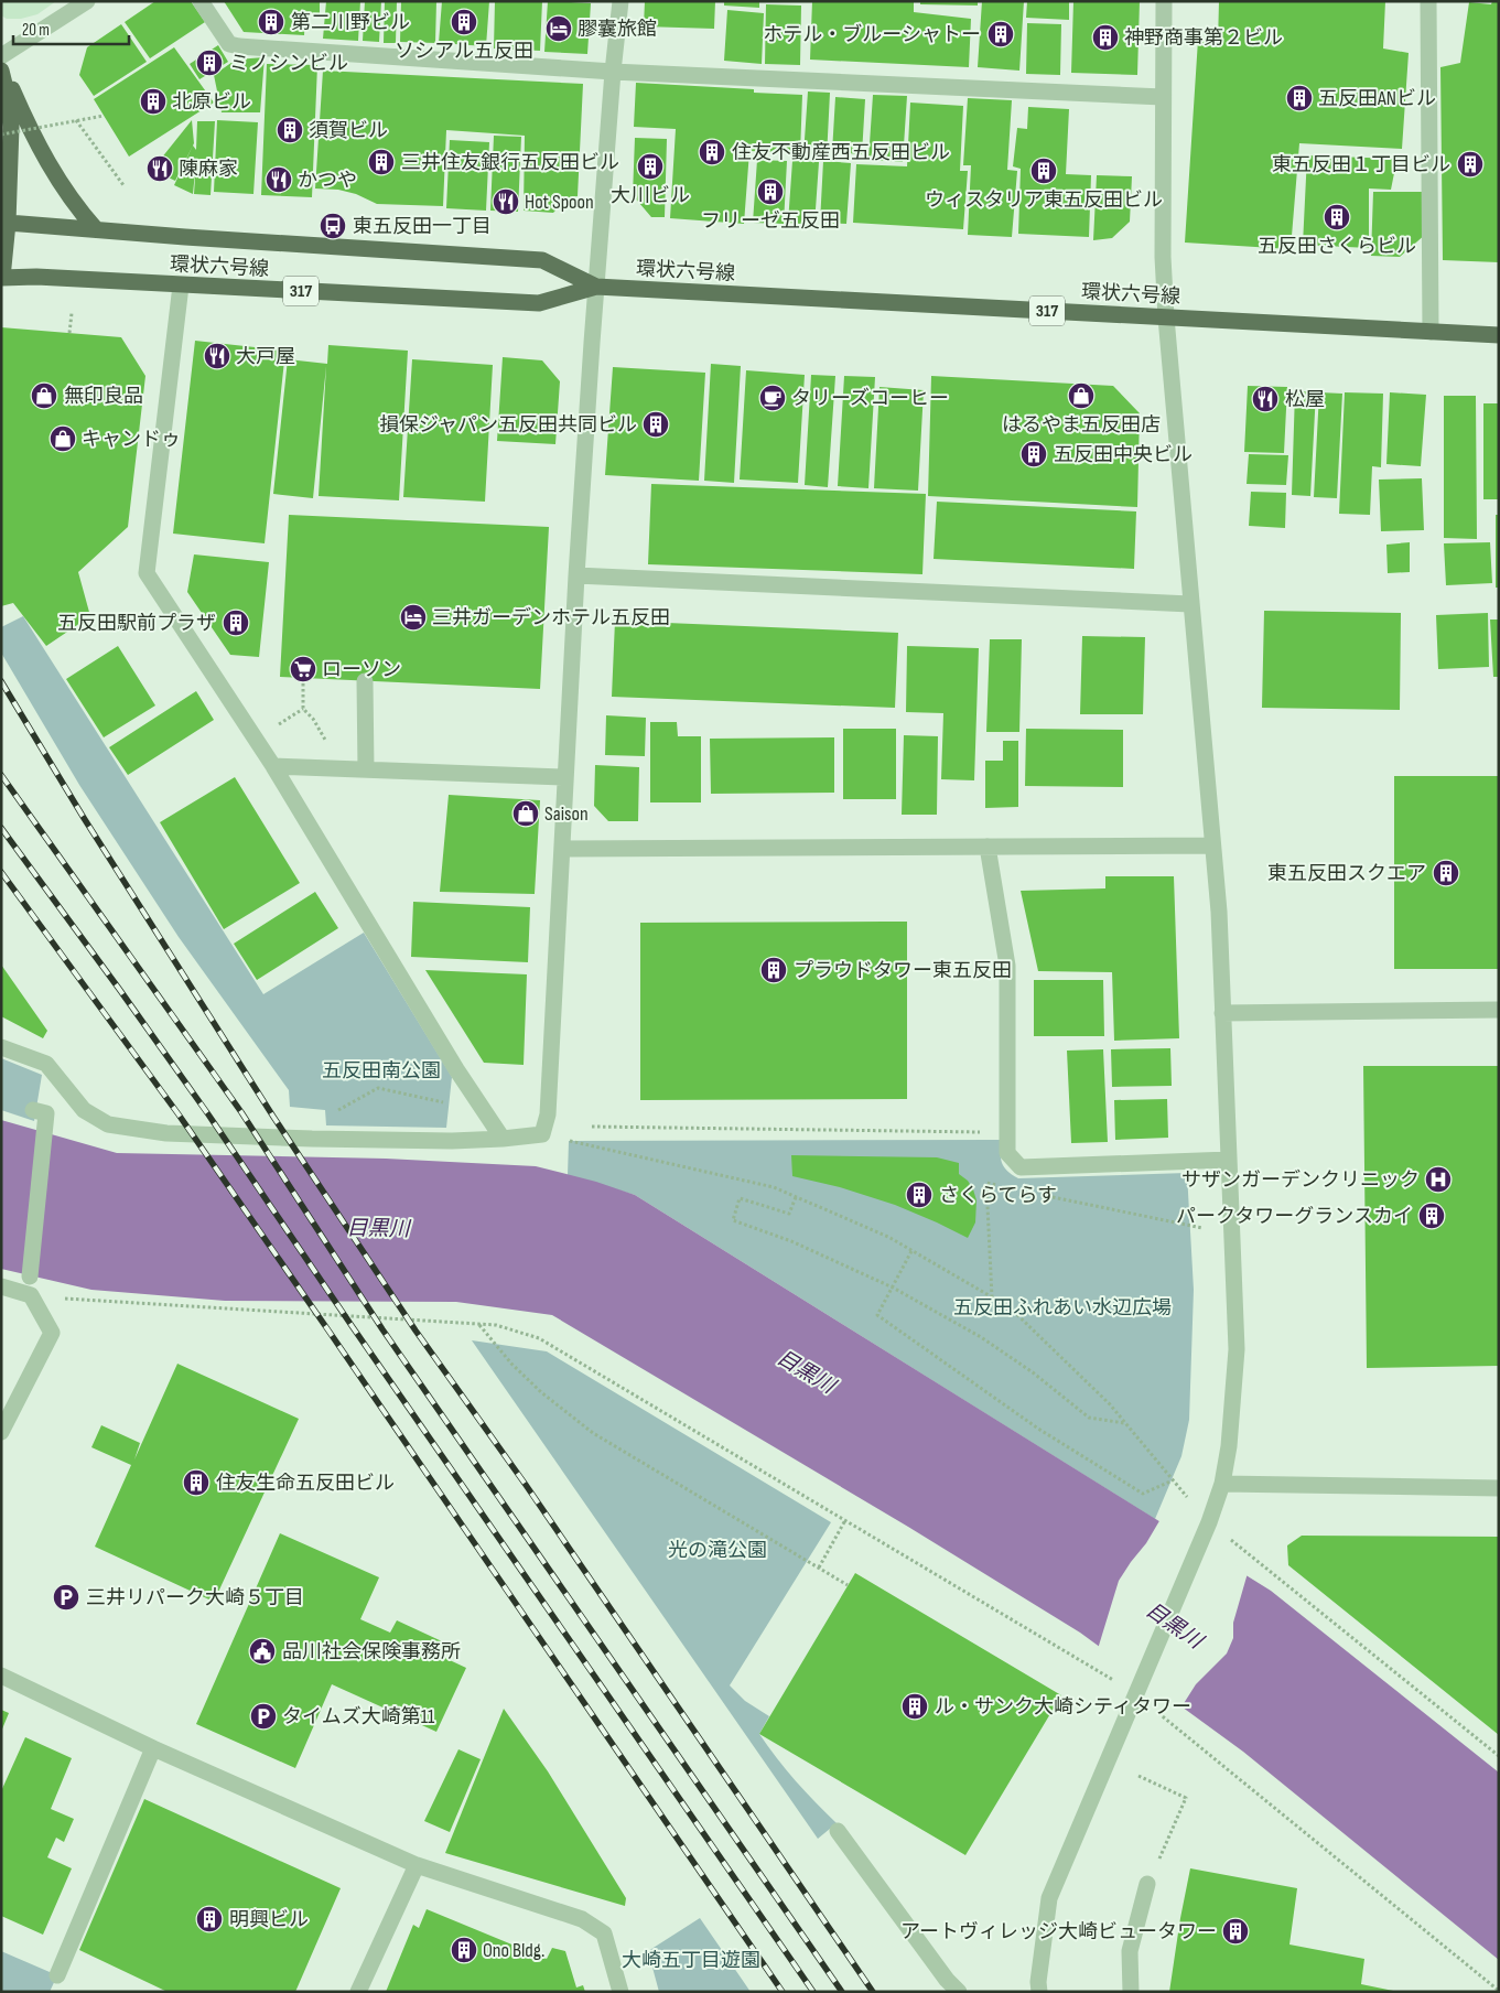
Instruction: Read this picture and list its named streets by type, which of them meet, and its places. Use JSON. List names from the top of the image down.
{
  "streets": {
    "main road": ["環状六号線", "317"]
  },
  "water": ["目黒川"],
  "parks": [
    "五反田南公園",
    "五反田ふれあい水辺広場",
    "光の滝公園",
    "大崎五丁目遊園"
  ],
  "places": {
    "building": [
      "第二川野ビル",
      "ソシアル五反田",
      "ホテル・ブルーシャトー",
      "神野商事第２ビル",
      "ミノシンビル",
      "五反田ANビル",
      "北原ビル",
      "須賀ビル",
      "住友不動産西五反田ビル",
      "三井住友銀行五反田ビル",
      "東五反田１丁目ビル",
      "大川ビル",
      "ウィスタリア東五反田ビル",
      "フリーゼ五反田",
      "五反田さくらビル",
      "損保ジャパン五反田共同ビル",
      "五反田中央ビル",
      "五反田駅前プラザ",
      "東五反田スクエア",
      "プラウドタワー東五反田",
      "さくらてらす",
      "パークタワーグランスカイ",
      "住友生命五反田ビル",
      "ル・サンク大崎シティタワー",
      "明興ビル",
      "アートヴィレッジ大崎ビュータワー",
      "Ono Bldg."
    ],
    "hotel": ["膠囊旅館", "三井ガーデンホテル五反田"],
    "restaurant": [
      "陳麻家",
      "かつや",
      "Hot Spoon",
      "大戸屋",
      "松屋"
    ],
    "bus stop": ["東五反田一丁目"],
    "shop": [
      "無印良品",
      "はるやま五反田店",
      "キャンドゥ",
      "Saison"
    ],
    "cafe": ["タリーズコーヒー"],
    "supermarket": ["ローソン"],
    "hospital": ["サザンガーデンクリニック"],
    "parking": ["三井リパーク大崎５丁目", "タイムズ大崎第11"],
    "public building": ["品川社会保険事務所"]
  },
  "scale_bar": "20 m"
}
